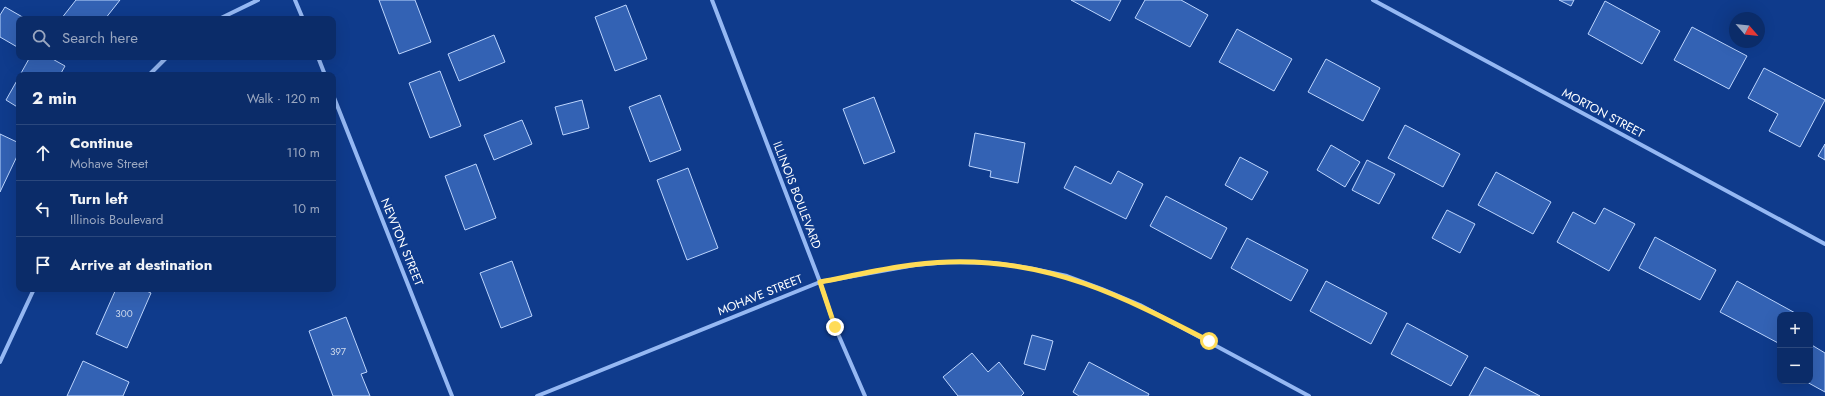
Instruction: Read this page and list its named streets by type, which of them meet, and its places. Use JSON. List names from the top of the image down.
{
  "streets": {
    "street": [
      "MORTON STREET",
      "ILLINOIS BOULEVARD",
      "NEWTON STREET",
      "MOHAVE STREET"
    ]
  },
  "crossings": [
    ["ILLINOIS BOULEVARD", "MOHAVE STREET"]
  ],
  "house_numbers": ["300", "397"],
  "north": "bottom right",
  "page": {
    "search": "Search here",
    "heading": ["2 min", "Walk · 120 m"],
    "list": [
      ["Continue", "Mohave Street", "110 m"],
      ["Turn left", "Illinois Boulevard", "10 m"],
      "Arrive at destination"
    ],
    "map_buttons": ["+", "−"]
  }
}
